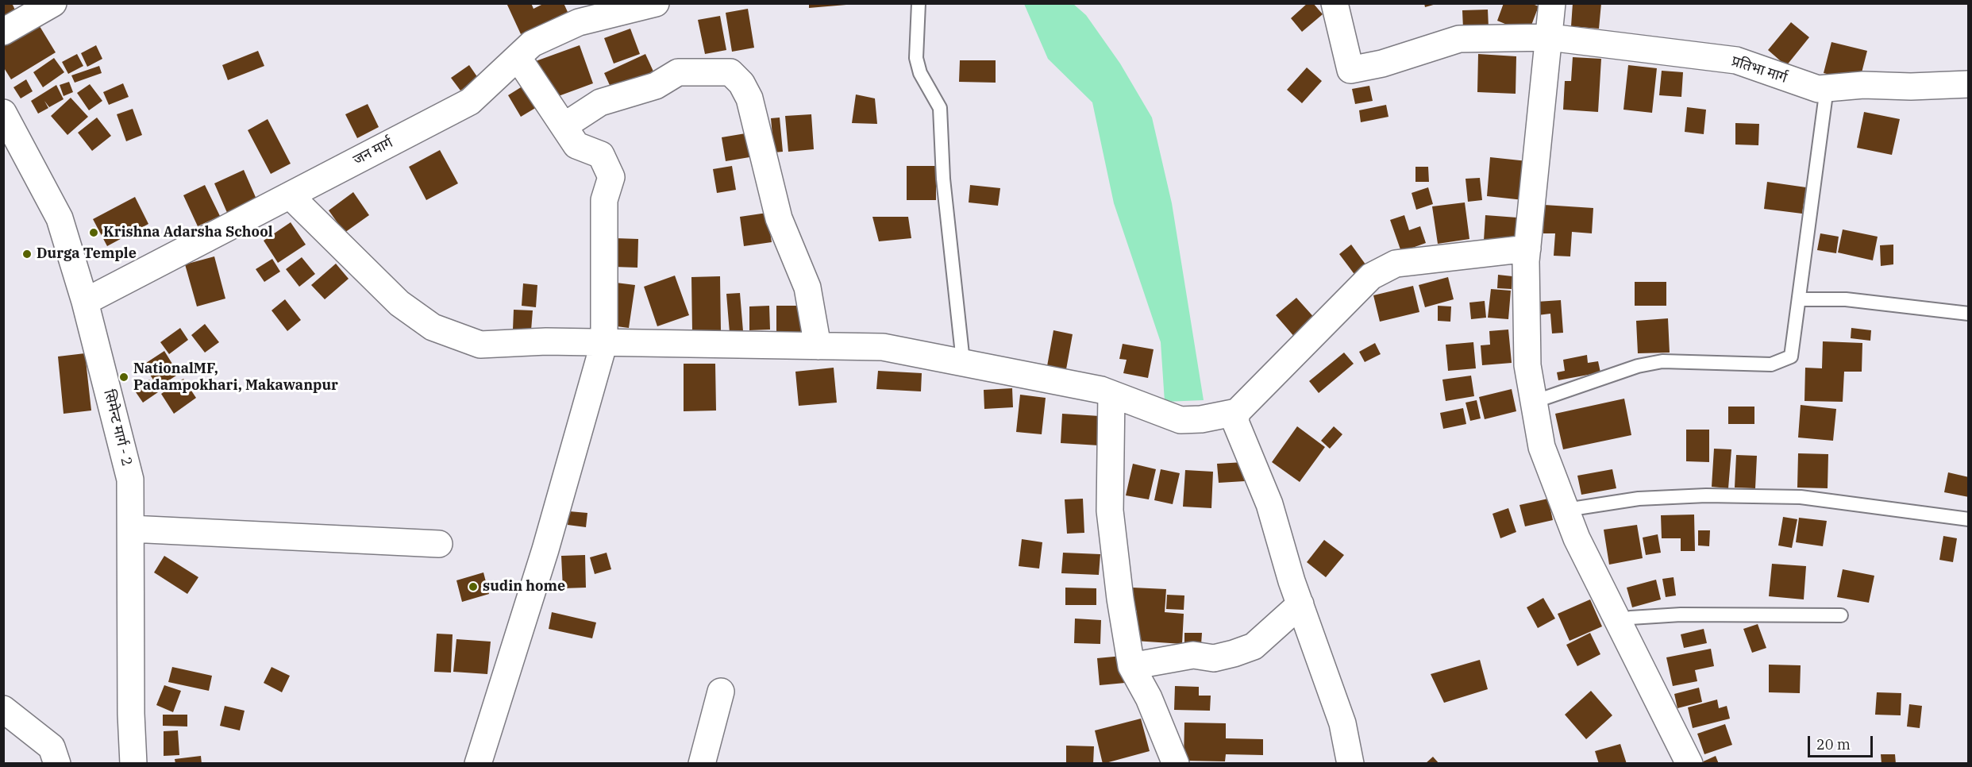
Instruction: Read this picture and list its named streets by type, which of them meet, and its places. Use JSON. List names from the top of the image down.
{
  "streets": {
    "street": ["प्रतिभा मार्ग", "जन मार्ग", "सिमेन्ट मार्ग - 2"]
  },
  "crossings": [
    ["जन मार्ग", "सिमेन्ट मार्ग - 2"]
  ],
  "places": [
    "Krishna Adarsha School",
    "Durga Temple",
    "NationalMF, Padampokhari, Makawanpur",
    "sudin home"
  ],
  "scale_bar": "20 m"
}
